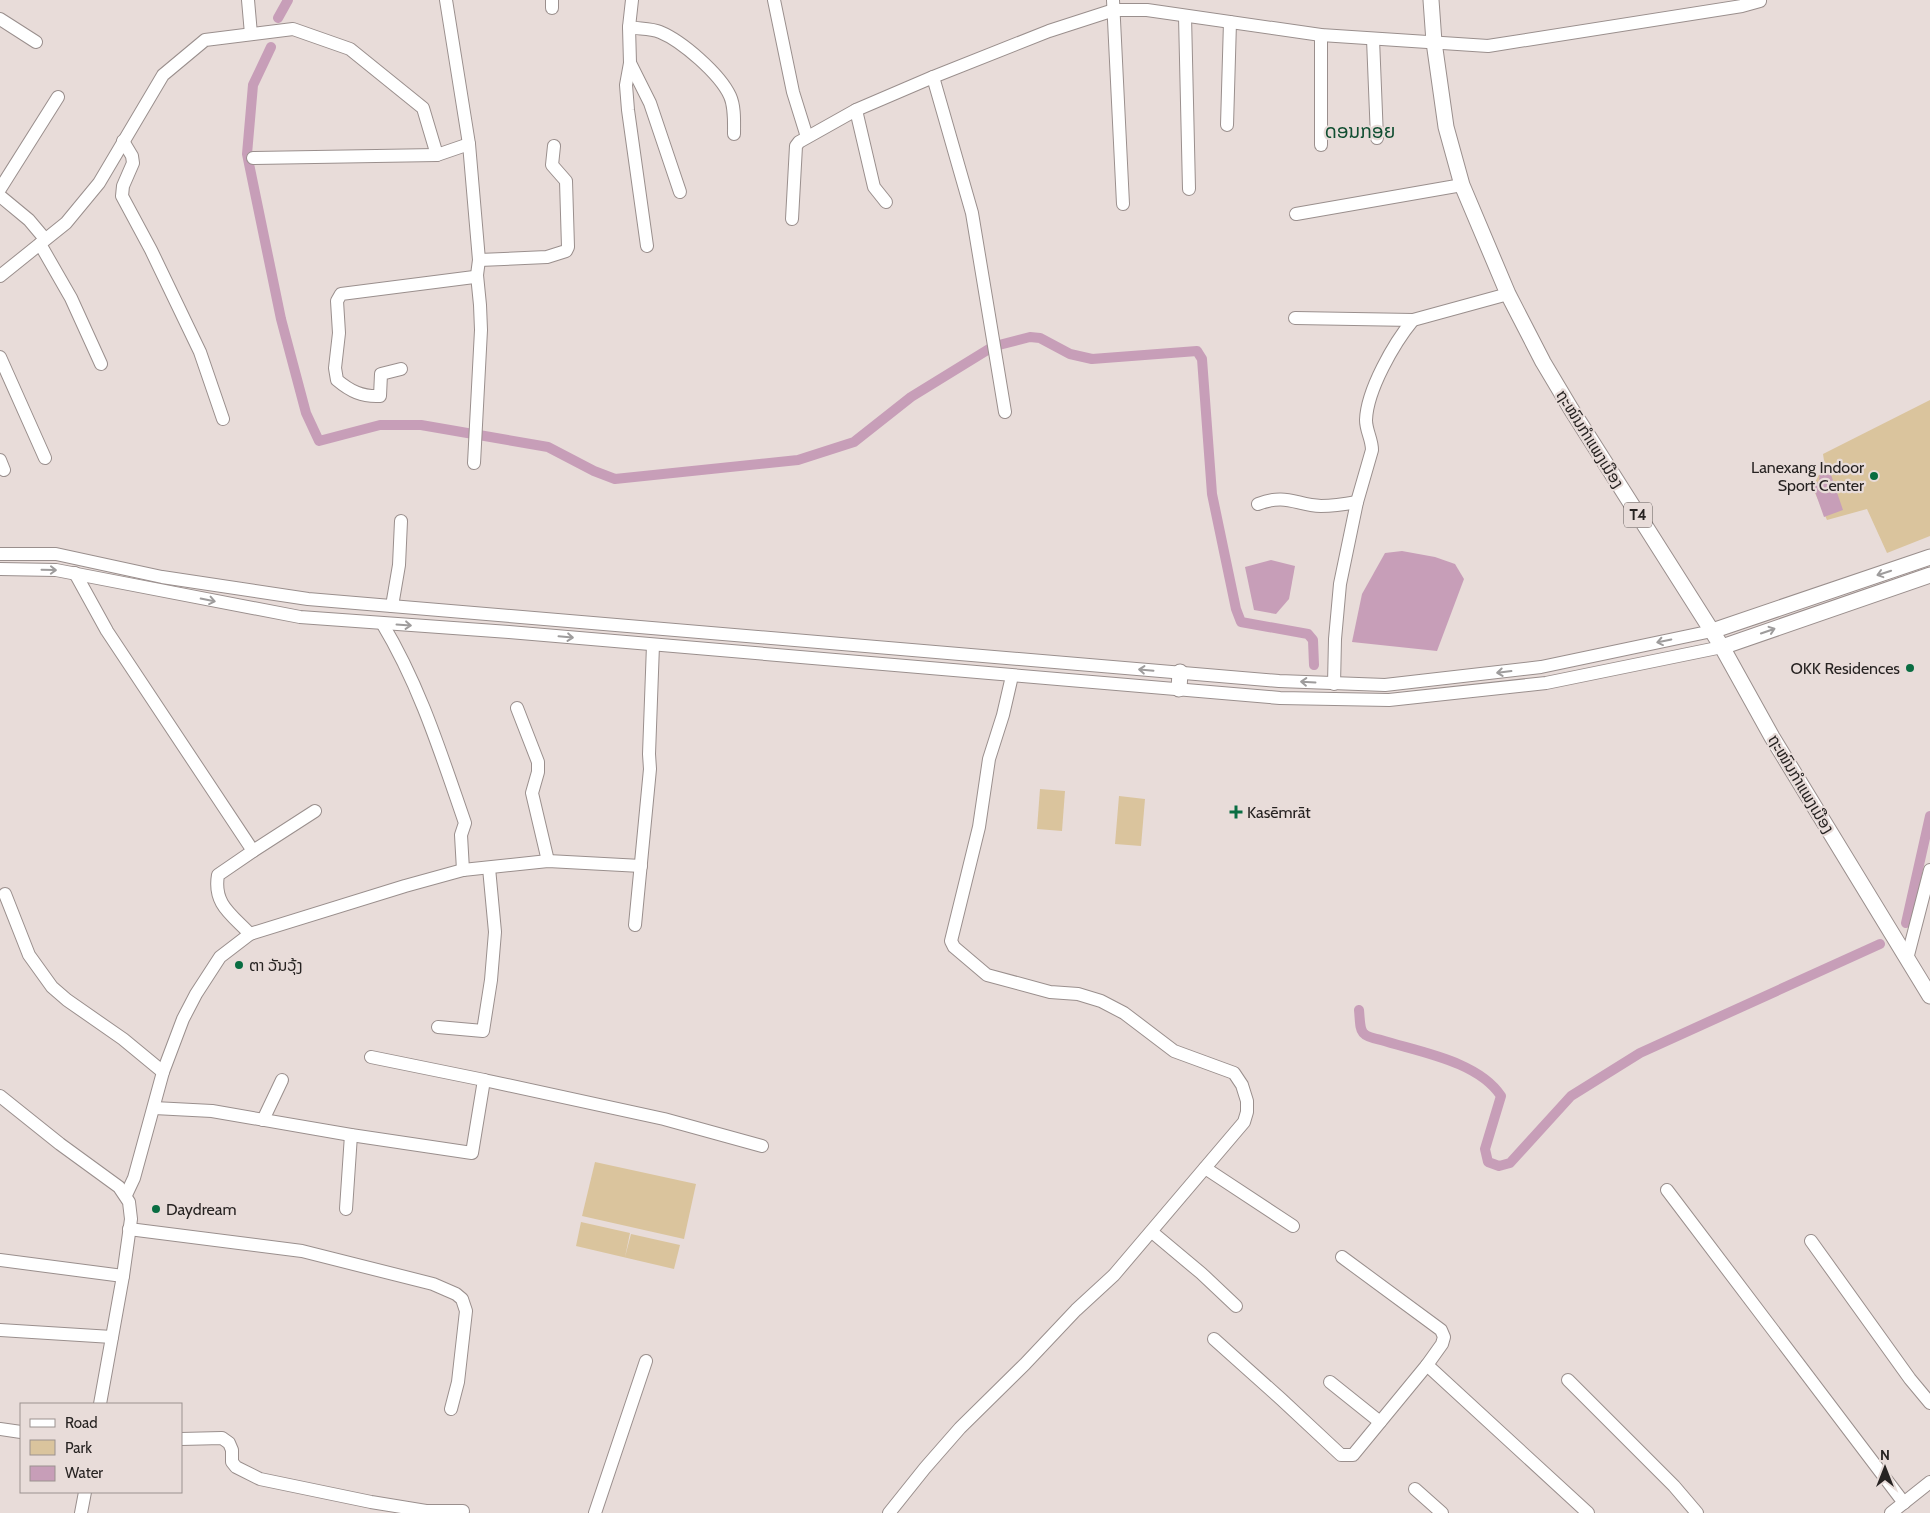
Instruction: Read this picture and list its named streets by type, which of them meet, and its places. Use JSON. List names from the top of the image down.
{
  "streets": {
    "main road": ["ຖະໜົນກຳແພງເມືອງ", "T4"]
  },
  "districts": ["ດອນກອຍ"],
  "places": {
    "other": [
      "Lanexang Indoor Sport Center",
      "OKK Residences",
      "ຕາ ວັນວຸ້ງ",
      "Daydream"
    ],
    "health": ["Kasēmrāt"]
  },
  "legend": ["Road", "Park", "Water"],
  "north": "top"
}
